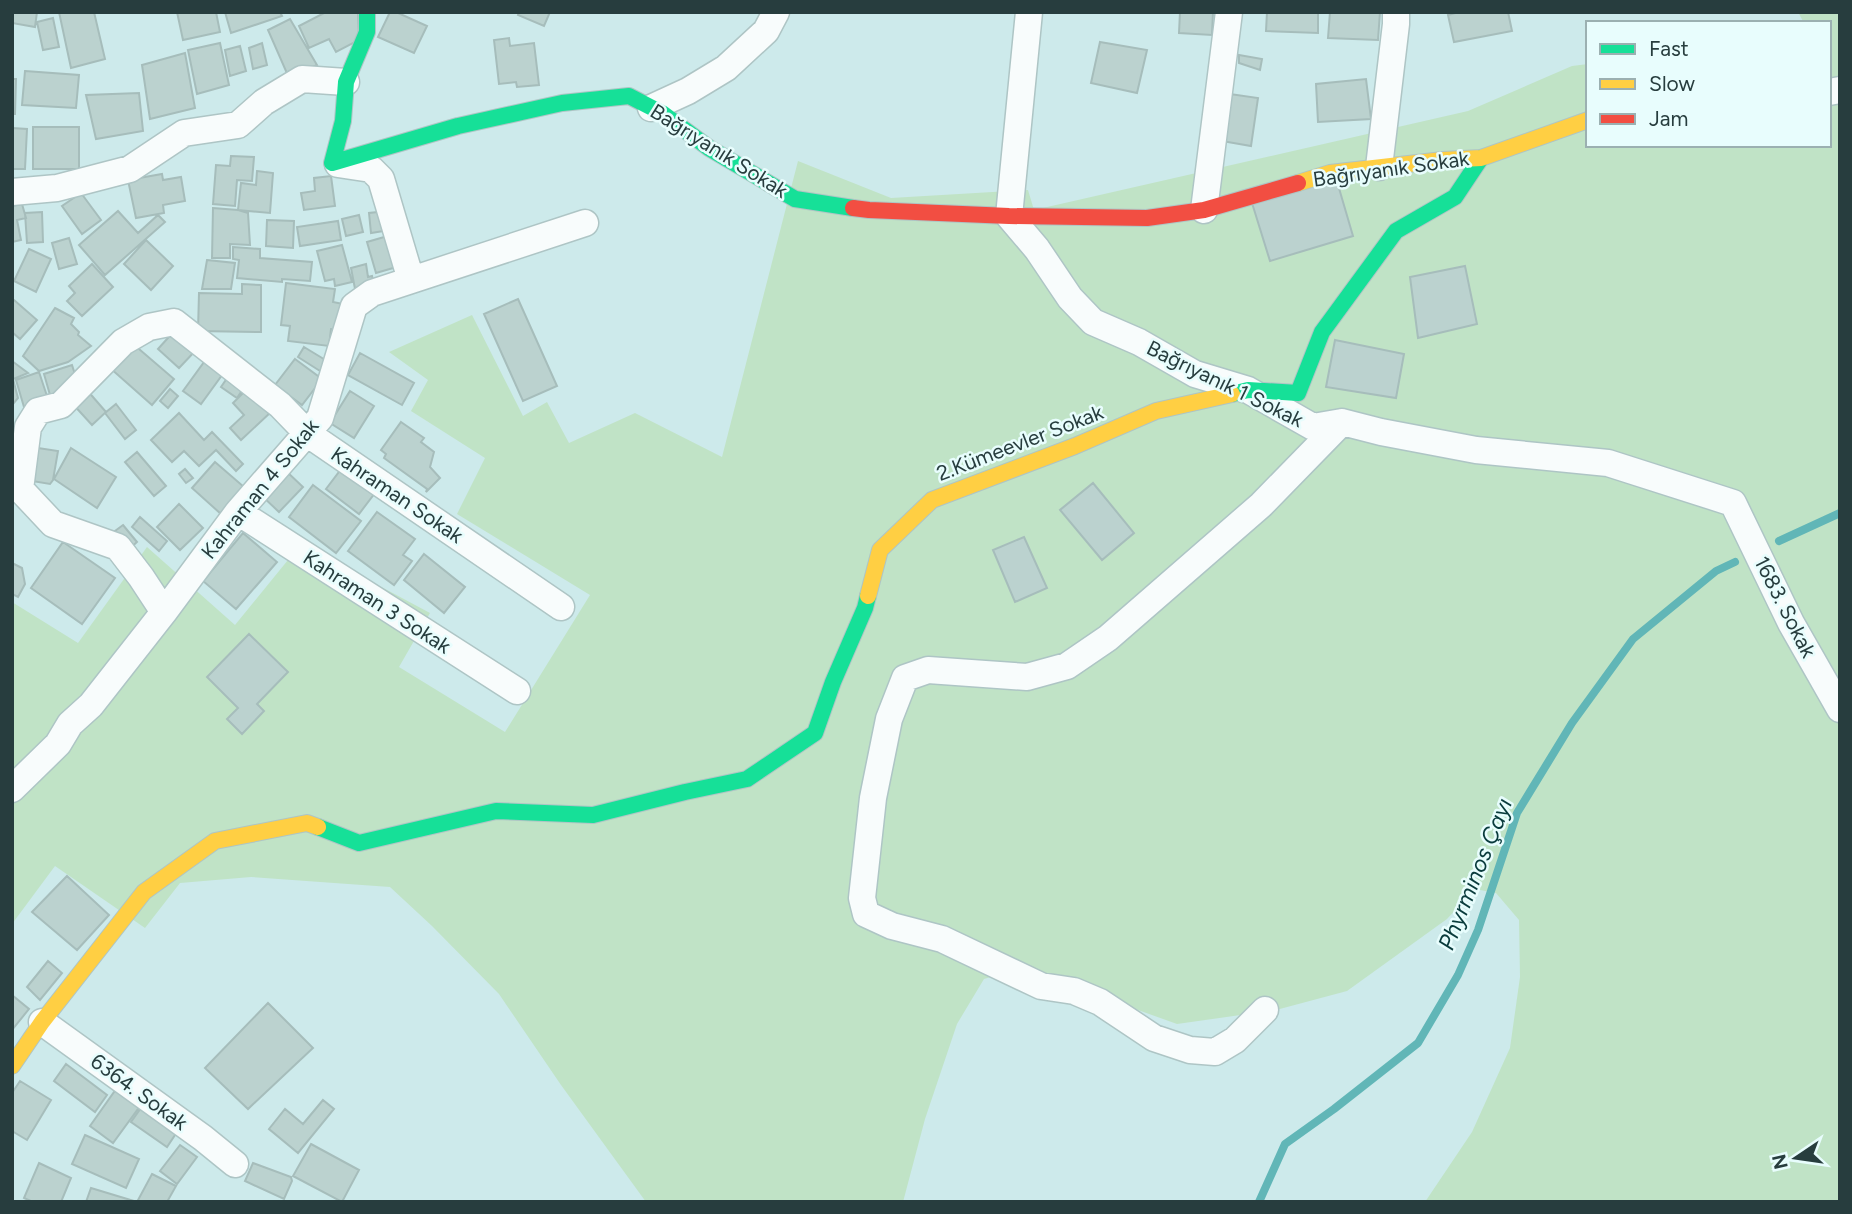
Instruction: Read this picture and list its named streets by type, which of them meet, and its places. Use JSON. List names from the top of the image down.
{
  "streets": {
    "street": [
      "Bağrıyanık Sokak",
      "Bağrıyanık 1 Sokak",
      "2.Kümeevler Sokak",
      "Kahraman 4 Sokak",
      "Kahraman Sokak",
      "Kahraman 3 Sokak",
      "1683. Sokak",
      "6364. Sokak"
    ]
  },
  "crossings": [
    ["Bağrıyanık Sokak", "Bağrıyanık 1 Sokak"],
    ["Bağrıyanık Sokak", "2.Kümeevler Sokak"],
    ["Bağrıyanık 1 Sokak", "2.Kümeevler Sokak"],
    ["Bağrıyanık 1 Sokak", "1683. Sokak"],
    ["2.Kümeevler Sokak", "6364. Sokak"],
    ["Kahraman 4 Sokak", "Kahraman Sokak"],
    ["Kahraman 4 Sokak", "Kahraman 3 Sokak"]
  ],
  "water": ["Phyrminos Çayı"],
  "legend": ["Fast", "Slow", "Jam"],
  "north": "left"
}
